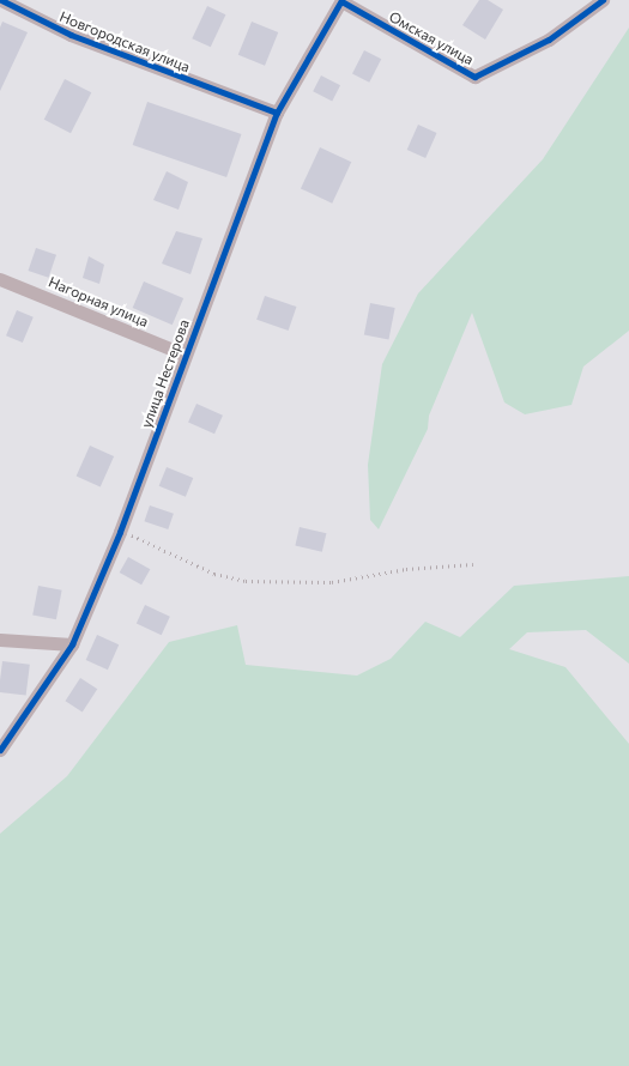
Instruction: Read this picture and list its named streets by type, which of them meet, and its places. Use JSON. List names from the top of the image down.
{
  "streets": {
    "street": [
      "Омская улица",
      "Новгородская улица",
      "Нагорная улица",
      "улица Нестерова"
    ]
  },
  "crossings": [
    ["Омская улица", "улица Нестерова"],
    ["Новгородская улица", "улица Нестерова"],
    ["Нагорная улица", "улица Нестерова"]
  ]
}
